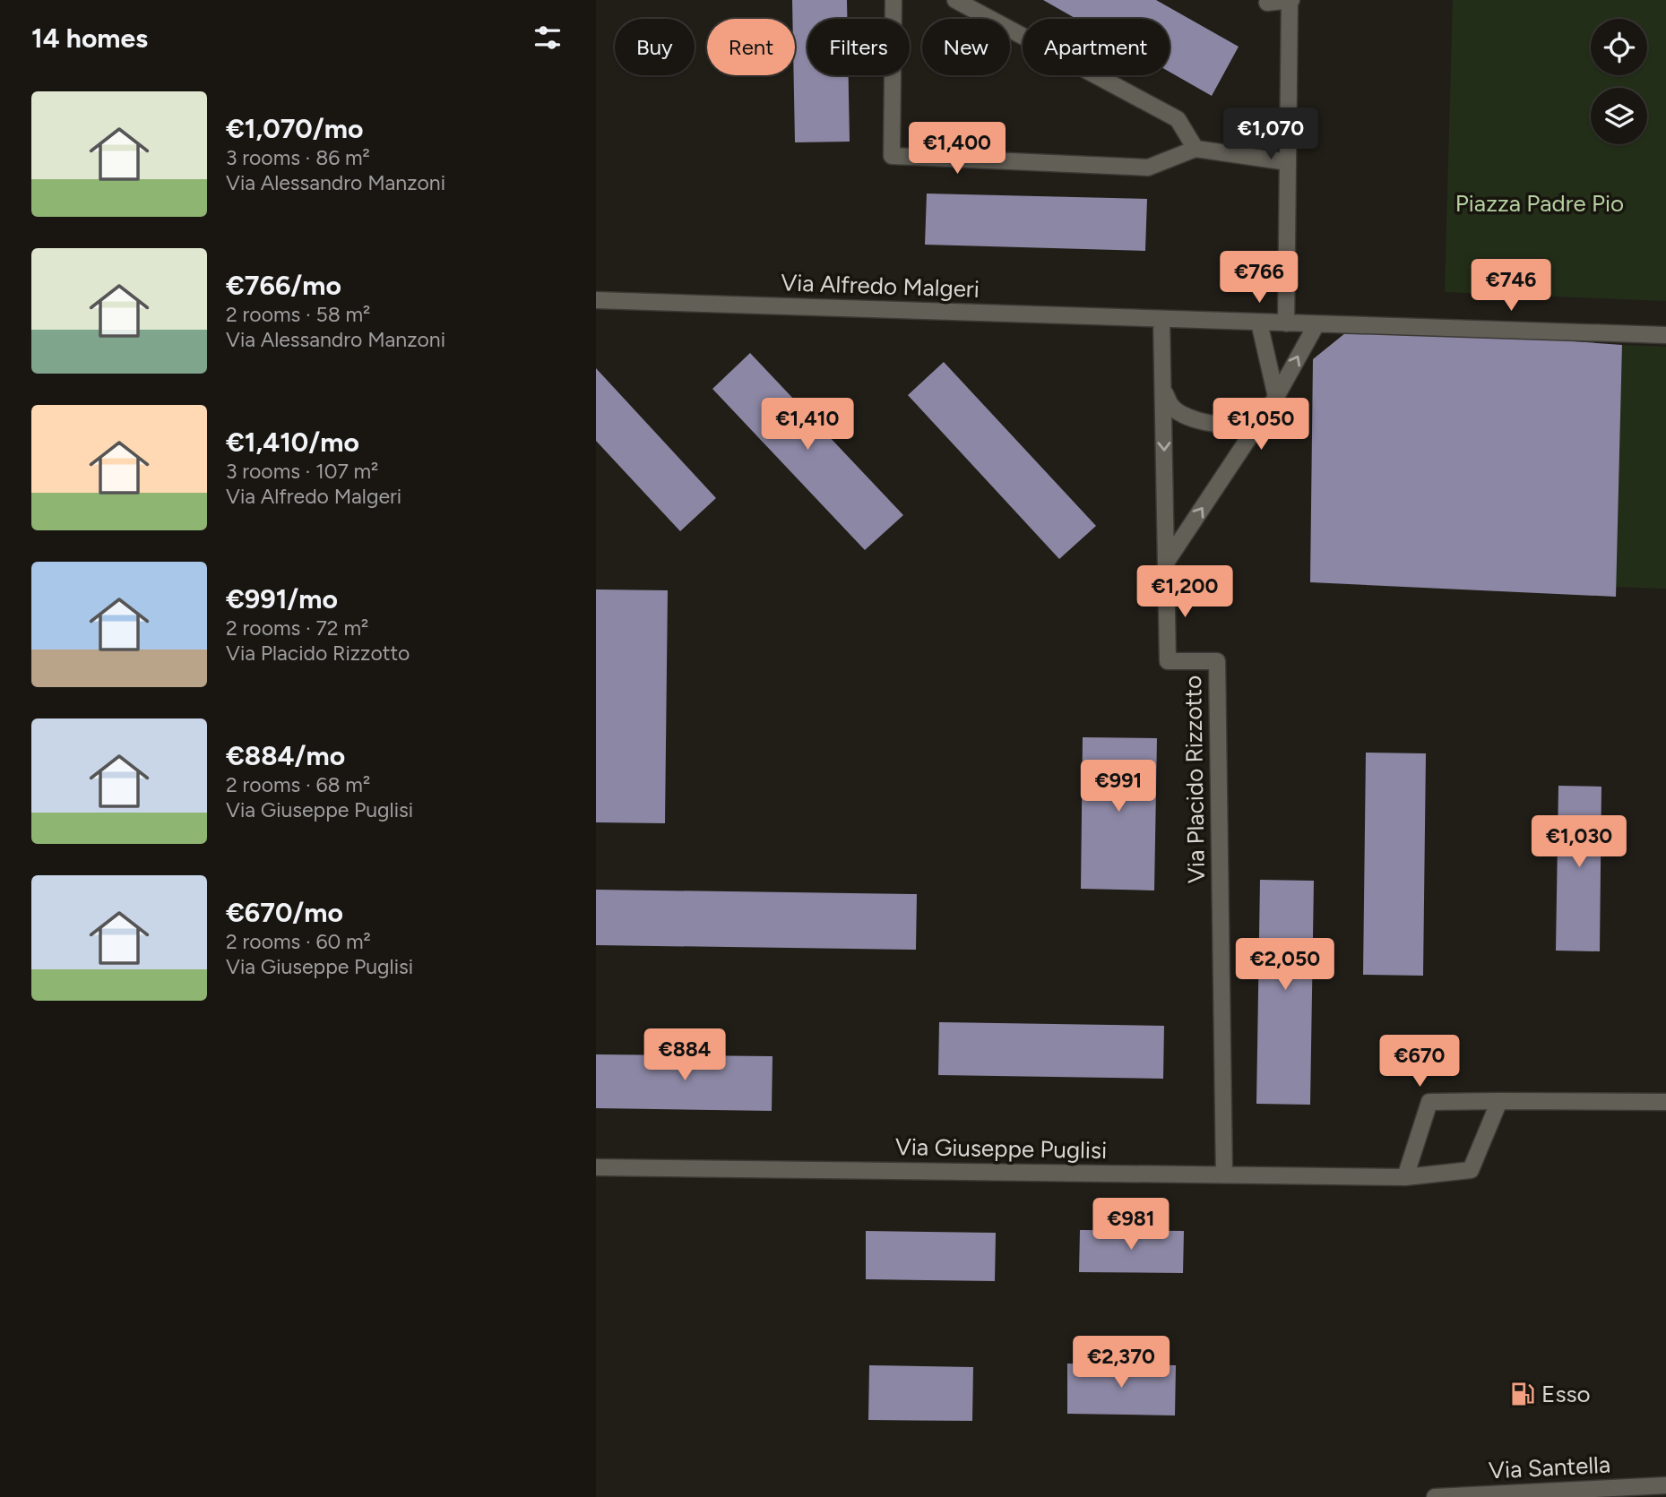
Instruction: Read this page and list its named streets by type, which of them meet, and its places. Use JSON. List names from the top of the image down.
{
  "streets": {
    "street": [
      "Via Alfredo Malgeri",
      "Via Placido Rizzotto",
      "Via Giuseppe Puglisi",
      "Via Santella"
    ]
  },
  "crossings": [
    ["Via Alfredo Malgeri", "Via Placido Rizzotto"],
    ["Via Placido Rizzotto", "Via Giuseppe Puglisi"]
  ],
  "parks": ["Piazza Padre Pio"],
  "places": {
    "fuel station": ["Esso"]
  },
  "page": {
    "heading": "14 homes",
    "chip": [
      "Buy",
      "Rent",
      "Filters",
      "New",
      "Apartment"
    ],
    "list": [
      {
        "name": "€1,070/mo",
        "note": "3 rooms · 86 m² · Via Alessandro Manzoni"
      },
      {
        "name": "€766/mo",
        "note": "2 rooms · 58 m² · Via Alessandro Manzoni"
      },
      {
        "name": "€1,410/mo",
        "note": "3 rooms · 107 m² · Via Alfredo Malgeri"
      },
      {
        "name": "€991/mo",
        "note": "2 rooms · 72 m² · Via Placido Rizzotto"
      },
      {
        "name": "€884/mo",
        "note": "2 rooms · 68 m² · Via Giuseppe Puglisi"
      },
      {
        "name": "€670/mo",
        "note": "2 rooms · 60 m² · Via Giuseppe Puglisi"
      }
    ],
    "price": [
      "€1,070",
      "€1,400",
      "€766",
      "€746",
      "€1,410",
      "€1,050",
      "€1,200",
      "€991",
      "€1,030",
      "€2,050",
      "€884",
      "€670",
      "€981",
      "€2,370"
    ]
  }
}
